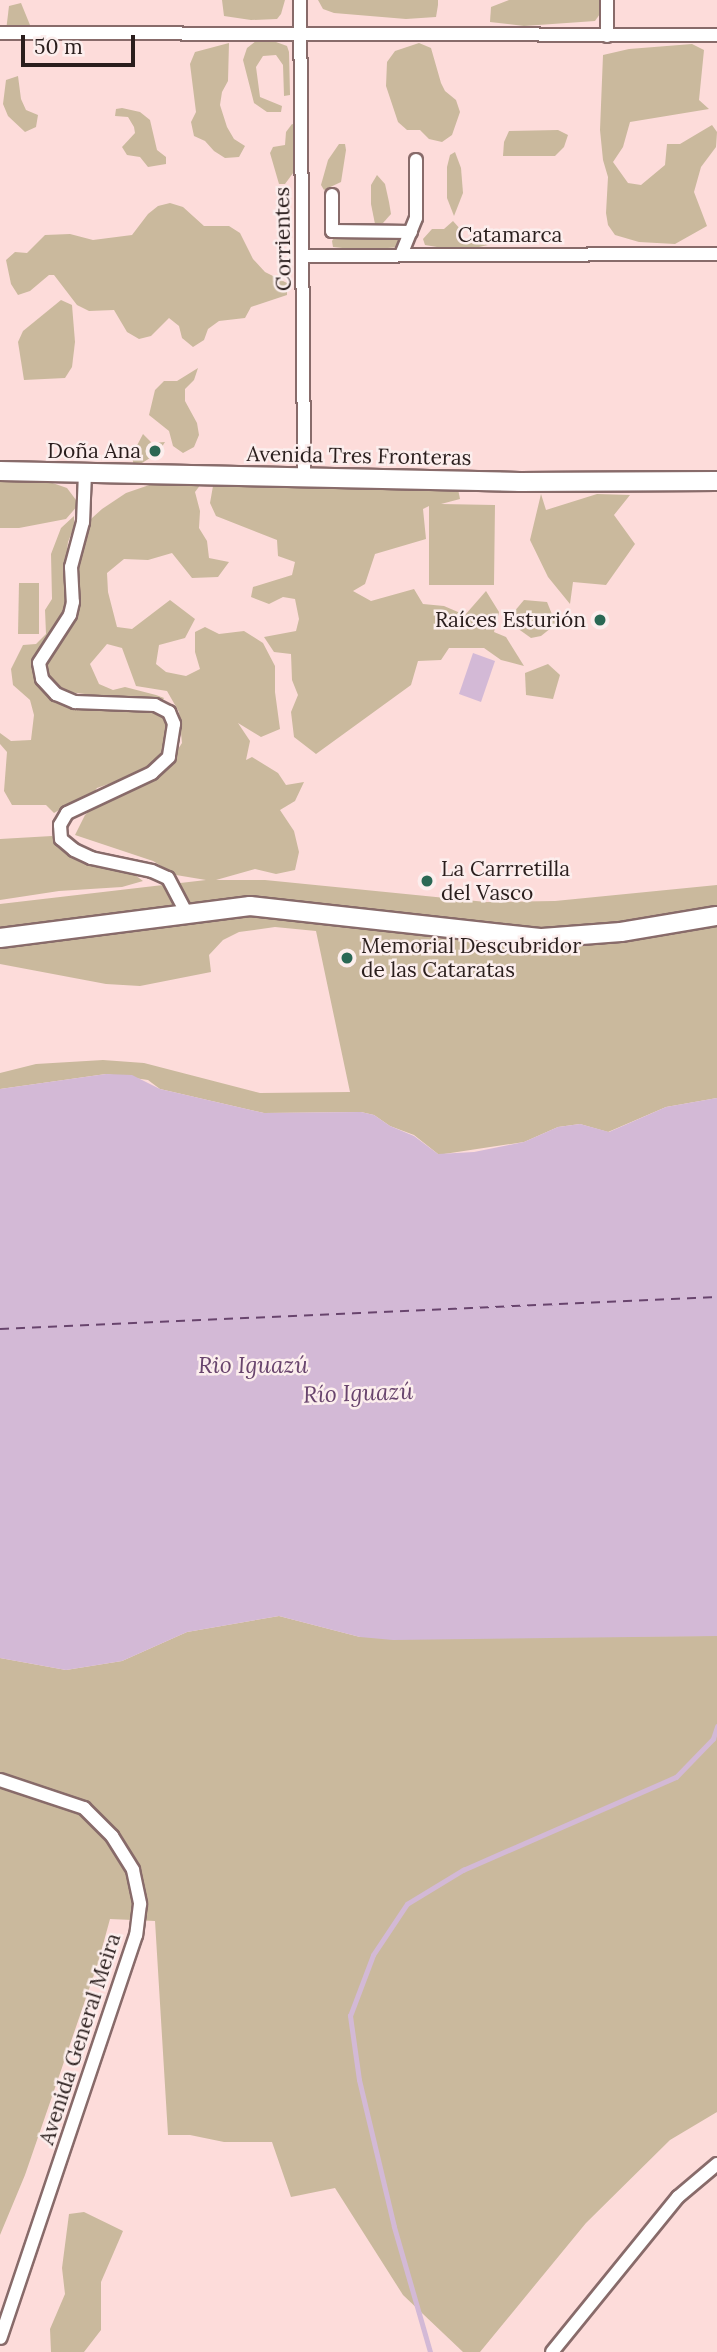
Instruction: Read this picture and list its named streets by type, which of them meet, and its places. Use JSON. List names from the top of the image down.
{
  "streets": {
    "main road": ["Avenida Tres Fronteras"],
    "street": ["Catamarca", "Corrientes", "Avenida General Meira"]
  },
  "crossings": [
    ["Catamarca", "Corrientes"],
    ["Corrientes", "Avenida Tres Fronteras"]
  ],
  "water": ["Rio Iguazú", "Río Iguazú"],
  "places": [
    "Doña Ana",
    "Raíces Esturión",
    "La Carrretilla del Vasco",
    "Memorial Descubridor de las Cataratas"
  ],
  "scale_bar": "50 m"
}
